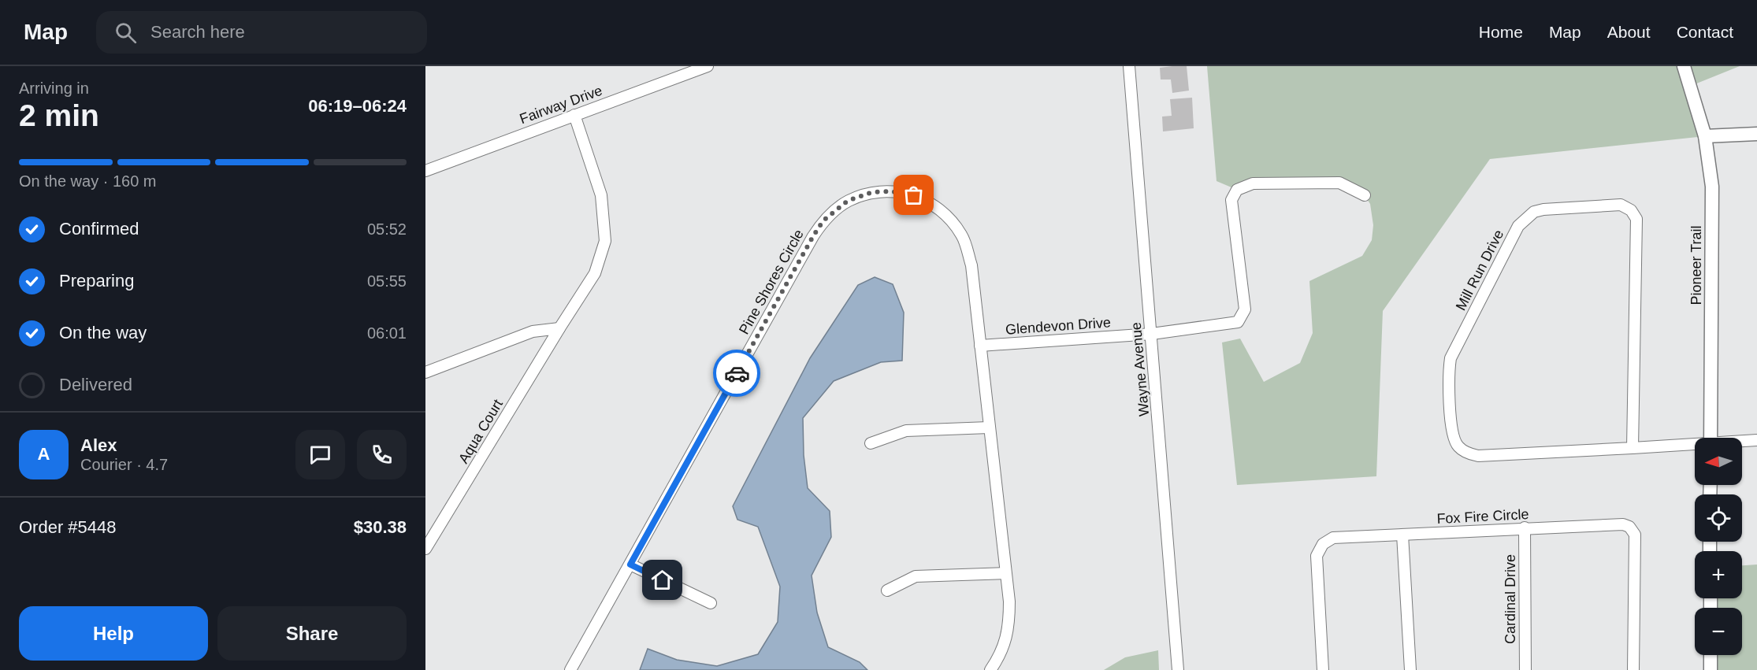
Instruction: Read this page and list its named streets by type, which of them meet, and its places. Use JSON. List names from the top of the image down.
{
  "streets": {
    "street": [
      "Fairway Drive",
      "Pioneer Trail",
      "Mill Run Drive",
      "Pine Shores Circle",
      "Glendevon Drive",
      "Wayne Avenue",
      "Aqua Court",
      "Fox Fire Circle",
      "Cardinal Drive"
    ]
  },
  "crossings": [
    ["Fairway Drive", "Aqua Court"],
    ["Pine Shores Circle", "Glendevon Drive"],
    ["Glendevon Drive", "Wayne Avenue"],
    ["Fox Fire Circle", "Cardinal Drive"]
  ],
  "north": "left",
  "page": {
    "header": "Map",
    "search": "Search here",
    "nav": [
      "Home",
      "Map",
      "About",
      "Contact"
    ],
    "heading": ["2 min", "Arriving in", "06:19–06:24"],
    "panel": [
      "Alex",
      "Courier · 4.7",
      "Order #5448",
      "$30.38"
    ],
    "bar": "On the way · 160 m",
    "list": [
      ["Confirmed", "05:52"],
      ["Preparing", "05:55"],
      ["On the way", "06:01"],
      "Delivered"
    ],
    "round": "A",
    "map_buttons": ["+", "−"],
    "buttons": ["Help", "Share"]
  }
}
